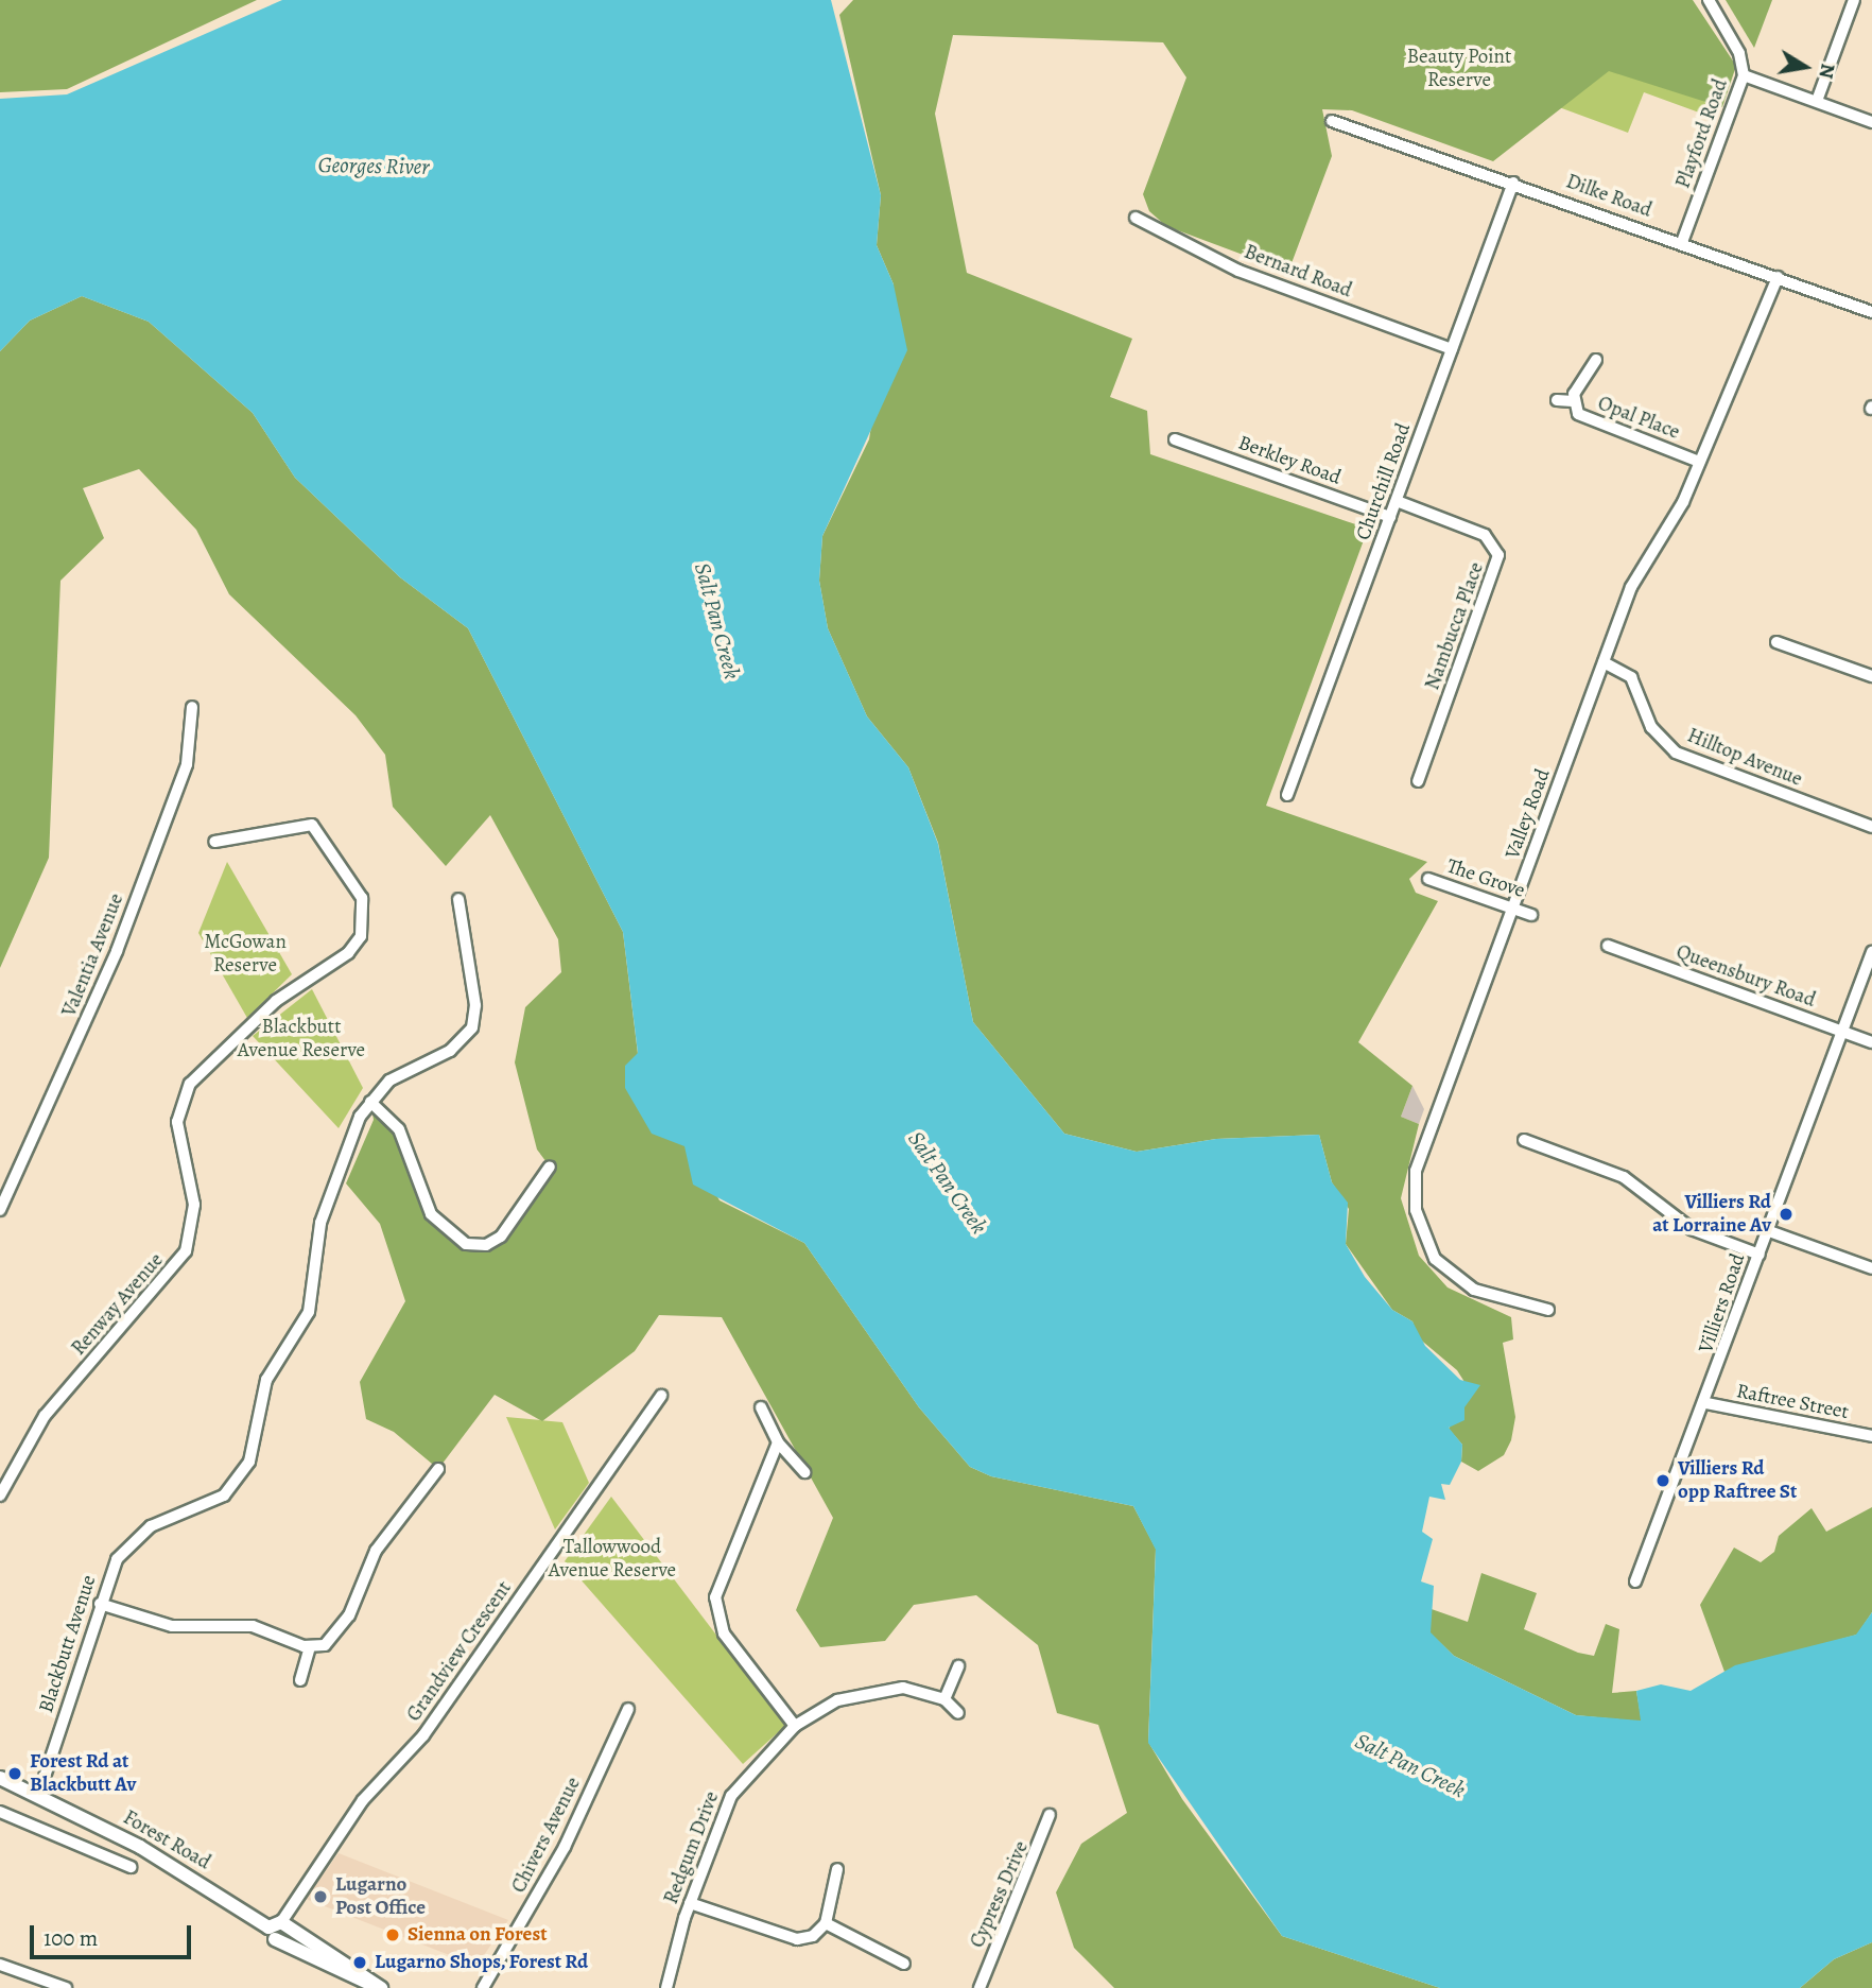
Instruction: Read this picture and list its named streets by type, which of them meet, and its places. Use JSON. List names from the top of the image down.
{
  "streets": {
    "street": [
      "Playford Road",
      "Dilke Road",
      "Bernard Road",
      "Opal Place",
      "Berkley Road",
      "Churchill Road",
      "Nambucca Place",
      "Hilltop Avenue",
      "Valley Road",
      "The Grove",
      "Valentia Avenue",
      "Queensbury Road",
      "Villiers Road",
      "Renway Avenue",
      "Raftree Street",
      "Blackbutt Avenue",
      "Grandview Crescent",
      "Chivers Avenue",
      "Forest Road",
      "Redgum Drive",
      "Cypress Drive"
    ]
  },
  "crossings": [
    ["Playford Road", "Dilke Road"],
    ["Dilke Road", "Churchill Road"],
    ["Dilke Road", "Valley Road"],
    ["Bernard Road", "Churchill Road"],
    ["Opal Place", "Valley Road"],
    ["Berkley Road", "Churchill Road"],
    ["Churchill Road", "Nambucca Place"],
    ["Hilltop Avenue", "Valley Road"],
    ["Valley Road", "The Grove"],
    ["Queensbury Road", "Villiers Road"],
    ["Villiers Road", "Raftree Street"],
    ["Blackbutt Avenue", "Forest Road"],
    ["Grandview Crescent", "Forest Road"]
  ],
  "water": ["Georges River", "Salt Pan Creek"],
  "parks": [
    "Beauty Point Reserve",
    "McGowan Reserve",
    "Blackbutt Avenue Reserve",
    "Tallowwood Avenue Reserve"
  ],
  "places": [
    "Villiers Rd at Lorraine Av",
    "Villiers Rd opp Raftree St",
    "Forest Rd at Blackbutt Av",
    "Lugarno Post Office",
    "Sienna on Forest",
    "Lugarno Shops, Forest Rd"
  ],
  "scale_bar": "100 m",
  "north": "right"
}
